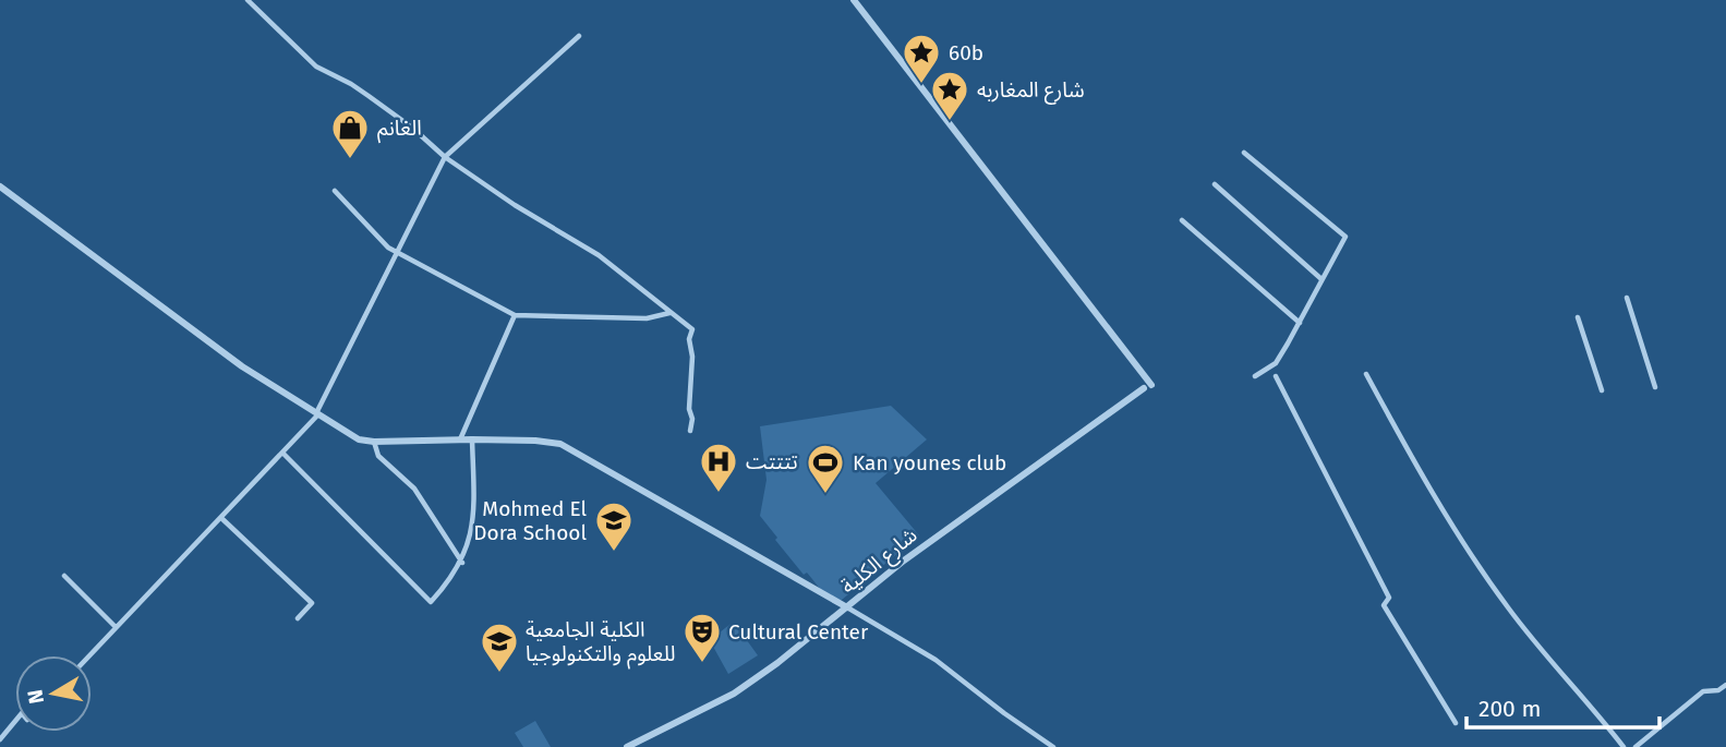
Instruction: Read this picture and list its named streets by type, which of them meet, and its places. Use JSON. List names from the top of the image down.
{
  "streets": {
    "street": ["شارع الكلية"]
  },
  "places": {
    "place": ["60b", "شارع المغاربه"],
    "shop": ["الغانم"],
    "hospital": ["تتتتت"],
    "sports": ["Kan younes club"],
    "school or university": ["Mohmed El Dora School", "الكلية الجامعية للعلوم والتكنولوجيا"],
    "theatre": ["Cultural Center"]
  },
  "scale_bar": "200 m",
  "north": "left"
}
